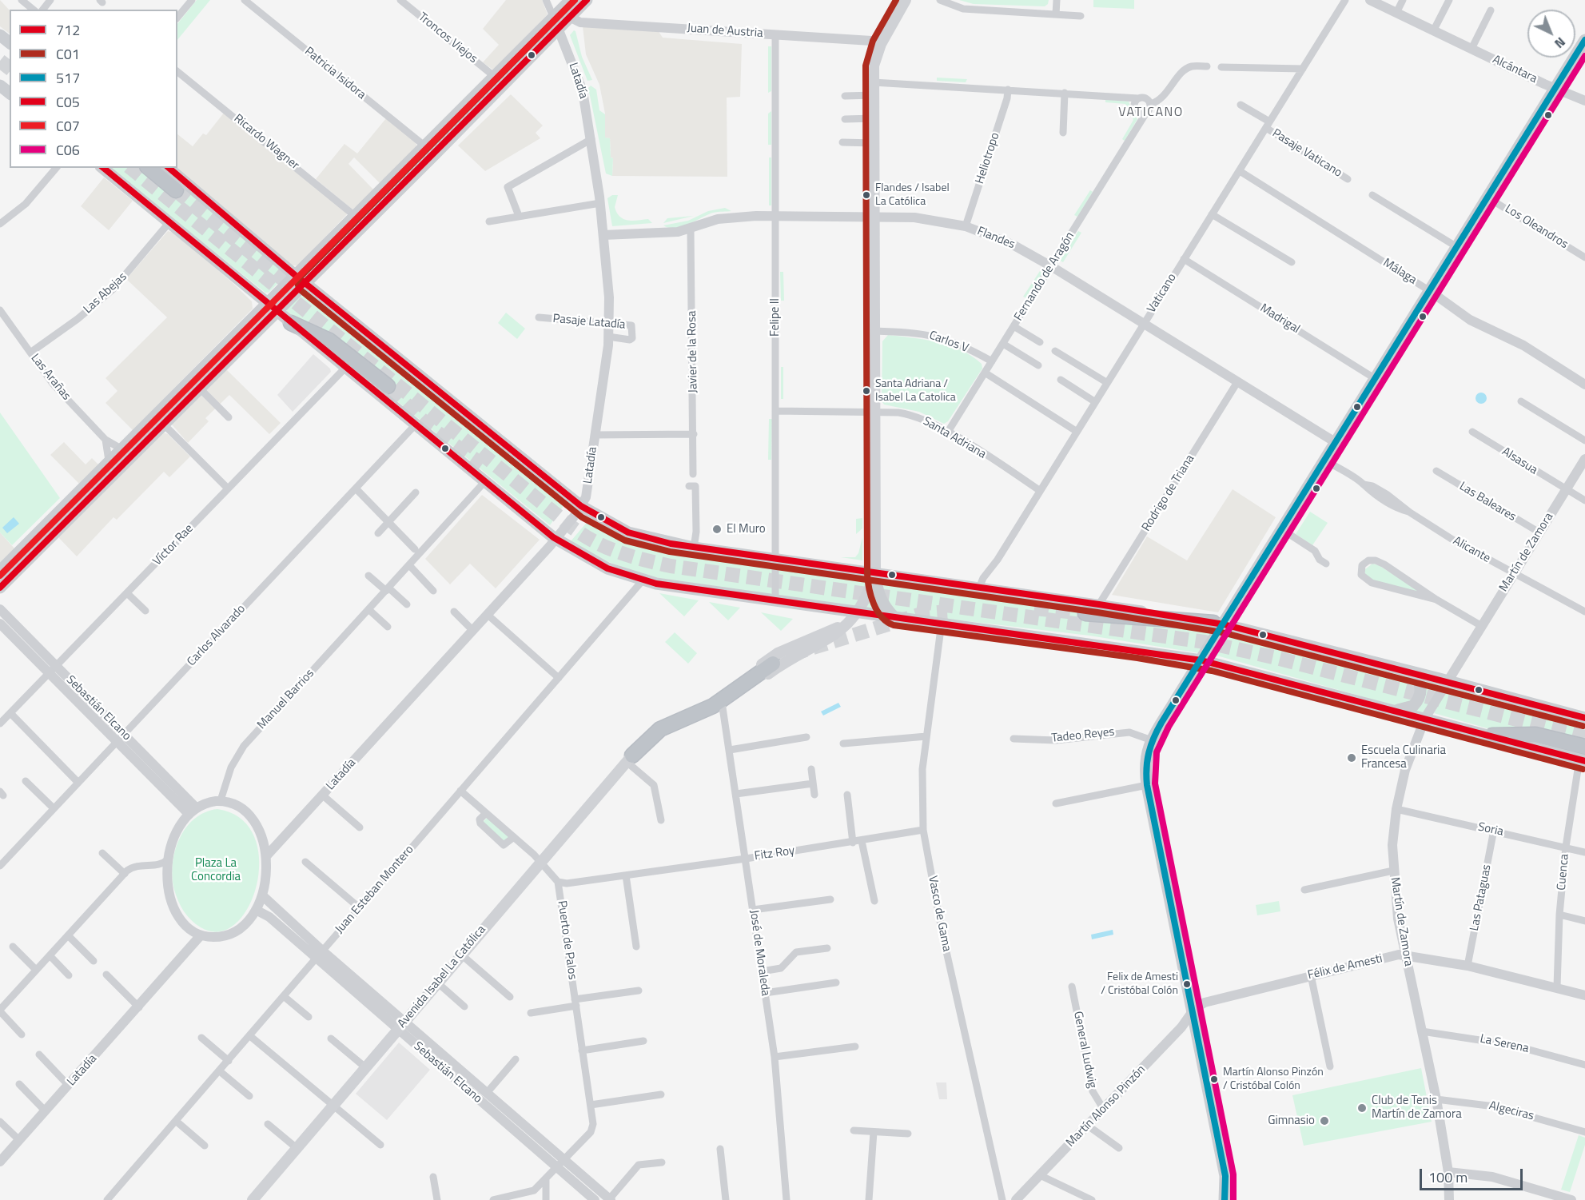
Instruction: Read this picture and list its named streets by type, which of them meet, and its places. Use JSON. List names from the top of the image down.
{
  "streets": {
    "main road": ["Avenida Isabel La Católica"],
    "street": [
      "Juan de Austria",
      "Troncos Viejos",
      "Alcántara",
      "Patricia Isidora",
      "Latadía",
      "Ricardo Wagner",
      "Pasaje Vaticano",
      "Heliotropo",
      "Los Oleandros",
      "Flandes",
      "Málaga",
      "Fernando de Aragón",
      "Las Abejas",
      "Vaticano",
      "Felipe II",
      "Madrigal",
      "Pasaje Latadía",
      "Carlos V",
      "Javier de la Rosa",
      "Las Arañas",
      "Santa Adriana",
      "Alsasua",
      "Rodrigo de Triana",
      "Las Baleares",
      "Víctor Rae",
      "Alicante",
      "Martín de Zamora",
      "Carlos Alvarado",
      "Manuel Barrios",
      "Sebastián Elcano",
      "Tadeo Reyes",
      "Soria",
      "Fitz Roy",
      "Cuenca",
      "Juan Esteban Montero",
      "Las Pataguas",
      "Vasco de Gama",
      "Puerto de Palos",
      "José de Moraleda",
      "Félix de Amesti",
      "La Serena",
      "General Ludwig",
      "Martín Alonso Pinzón",
      "Algeciras"
    ]
  },
  "crossings": [
    ["Juan de Austria", "Felipe II"],
    ["Juan de Austria", "Avenida Isabel La Católica"],
    ["Latadía", "Flandes"],
    ["Latadía", "Pasaje Latadía"],
    ["Latadía", "Manuel Barrios"],
    ["Latadía", "Sebastián Elcano"],
    ["Pasaje Vaticano", "Vaticano"],
    ["Heliotropo", "Flandes"],
    ["Flandes", "Fernando de Aragón"],
    ["Flandes", "Vaticano"],
    ["Flandes", "Felipe II"],
    ["Flandes", "Javier de la Rosa"],
    ["Flandes", "Rodrigo de Triana"],
    ["Flandes", "Avenida Isabel La Católica"],
    ["Málaga", "Vaticano"],
    ["Fernando de Aragón", "Carlos V"],
    ["Fernando de Aragón", "Santa Adriana"],
    ["Las Abejas", "Las Arañas"],
    ["Vaticano", "Madrigal"],
    ["Vaticano", "Santa Adriana"],
    ["Felipe II", "Santa Adriana"],
    ["Carlos V", "Avenida Isabel La Católica"],
    ["Santa Adriana", "Avenida Isabel La Católica"],
    ["Alsasua", "Martín de Zamora"],
    ["Las Baleares", "Martín de Zamora"],
    ["Víctor Rae", "Sebastián Elcano"],
    ["Alicante", "Martín de Zamora"],
    ["Martín de Zamora", "Soria"],
    ["Martín de Zamora", "Félix de Amesti"],
    ["Martín de Zamora", "La Serena"],
    ["Martín de Zamora", "Algeciras"],
    ["Carlos Alvarado", "Sebastián Elcano"],
    ["Manuel Barrios", "Sebastián Elcano"],
    ["Sebastián Elcano", "Juan Esteban Montero"],
    ["Sebastián Elcano", "Puerto de Palos"],
    ["Sebastián Elcano", "Avenida Isabel La Católica"],
    ["Soria", "Cuenca"],
    ["Soria", "Las Pataguas"],
    ["Fitz Roy", "Vasco de Gama"],
    ["Fitz Roy", "Puerto de Palos"],
    ["Fitz Roy", "José de Moraleda"],
    ["Cuenca", "Félix de Amesti"],
    ["Las Pataguas", "Félix de Amesti"],
    ["José de Moraleda", "Avenida Isabel La Católica"],
    ["Félix de Amesti", "Martín Alonso Pinzón"],
    ["General Ludwig", "Martín Alonso Pinzón"]
  ],
  "districts": ["VATICANO"],
  "parks": ["Plaza La Concordia"],
  "places": [
    "Flandes / Isabel La Católica",
    "Santa Adriana / Isabel La Catolica",
    "El Muro",
    "Escuela Culinaria Francesa",
    "Felix de Amesti / Cristóbal Colón",
    "Martín Alonso Pinzón / Cristóbal Colón",
    "Club de Tenis Martín de Zamora",
    "Gimnasio"
  ],
  "lines": [
    "transit line C01",
    "transit line C05",
    "transit line C07",
    "transit line 517",
    "transit line C06",
    "transit line 712"
  ],
  "legend": [
    "712",
    "C01",
    "517",
    "C05",
    "C07",
    "C06"
  ],
  "scale_bar": "100 m",
  "north": "bottom right"
}
